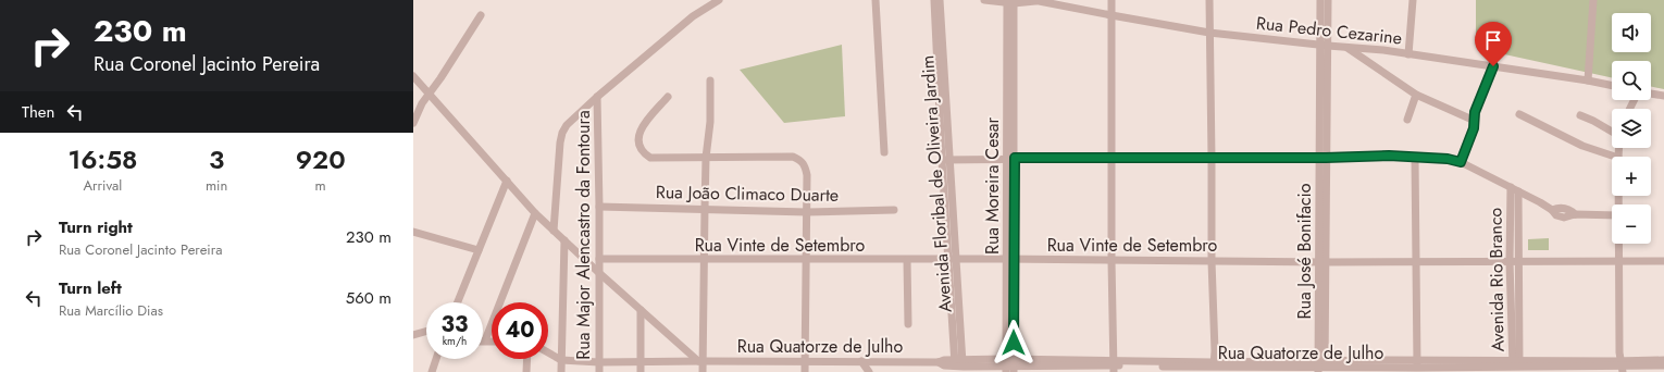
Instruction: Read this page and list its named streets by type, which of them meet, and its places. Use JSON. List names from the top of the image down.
{
  "streets": {
    "street": [
      "Rua Pedro Cezarine",
      "Avenida Floribal de Oliveira Jardim",
      "Rua Moreira Cesar",
      "Rua João Climaco Duarte",
      "Rua Major Alencastro da Fontoura",
      "Rua Vinte de Setembro",
      "Rua José Bonifacio",
      "Avenida Rio Branco",
      "Rua Quatorze de Julho"
    ]
  },
  "crossings": [
    ["Rua Pedro Cezarine", "Rua Moreira Cesar"],
    ["Rua Pedro Cezarine", "Rua José Bonifacio"],
    ["Avenida Floribal de Oliveira Jardim", "Rua Vinte de Setembro"],
    ["Avenida Floribal de Oliveira Jardim", "Rua Quatorze de Julho"],
    ["Rua Moreira Cesar", "Rua Vinte de Setembro"],
    ["Rua Moreira Cesar", "Rua Quatorze de Julho"],
    ["Rua João Climaco Duarte", "Rua Major Alencastro da Fontoura"],
    ["Rua Major Alencastro da Fontoura", "Rua Vinte de Setembro"],
    ["Rua Major Alencastro da Fontoura", "Rua Quatorze de Julho"],
    ["Rua Vinte de Setembro", "Rua José Bonifacio"],
    ["Rua Vinte de Setembro", "Avenida Rio Branco"],
    ["Rua José Bonifacio", "Rua Quatorze de Julho"],
    ["Avenida Rio Branco", "Rua Quatorze de Julho"]
  ],
  "page": {
    "turn": ["230 m", "Rua Coronel Jacinto Pereira"],
    "map_buttons": ["+", "−"],
    "then": "Then",
    "eta": [
      "16:58",
      "Arrival",
      "3",
      "min",
      "920",
      "m"
    ],
    "list": [
      {
        "name": "Turn right",
        "note": "Rua Coronel Jacinto Pereira",
        "value": "230 m"
      },
      {
        "name": "Turn left",
        "note": "Rua Marcílio Dias",
        "value": "560 m"
      }
    ],
    "speed": "33 km/h",
    "limit": "40"
  }
}
